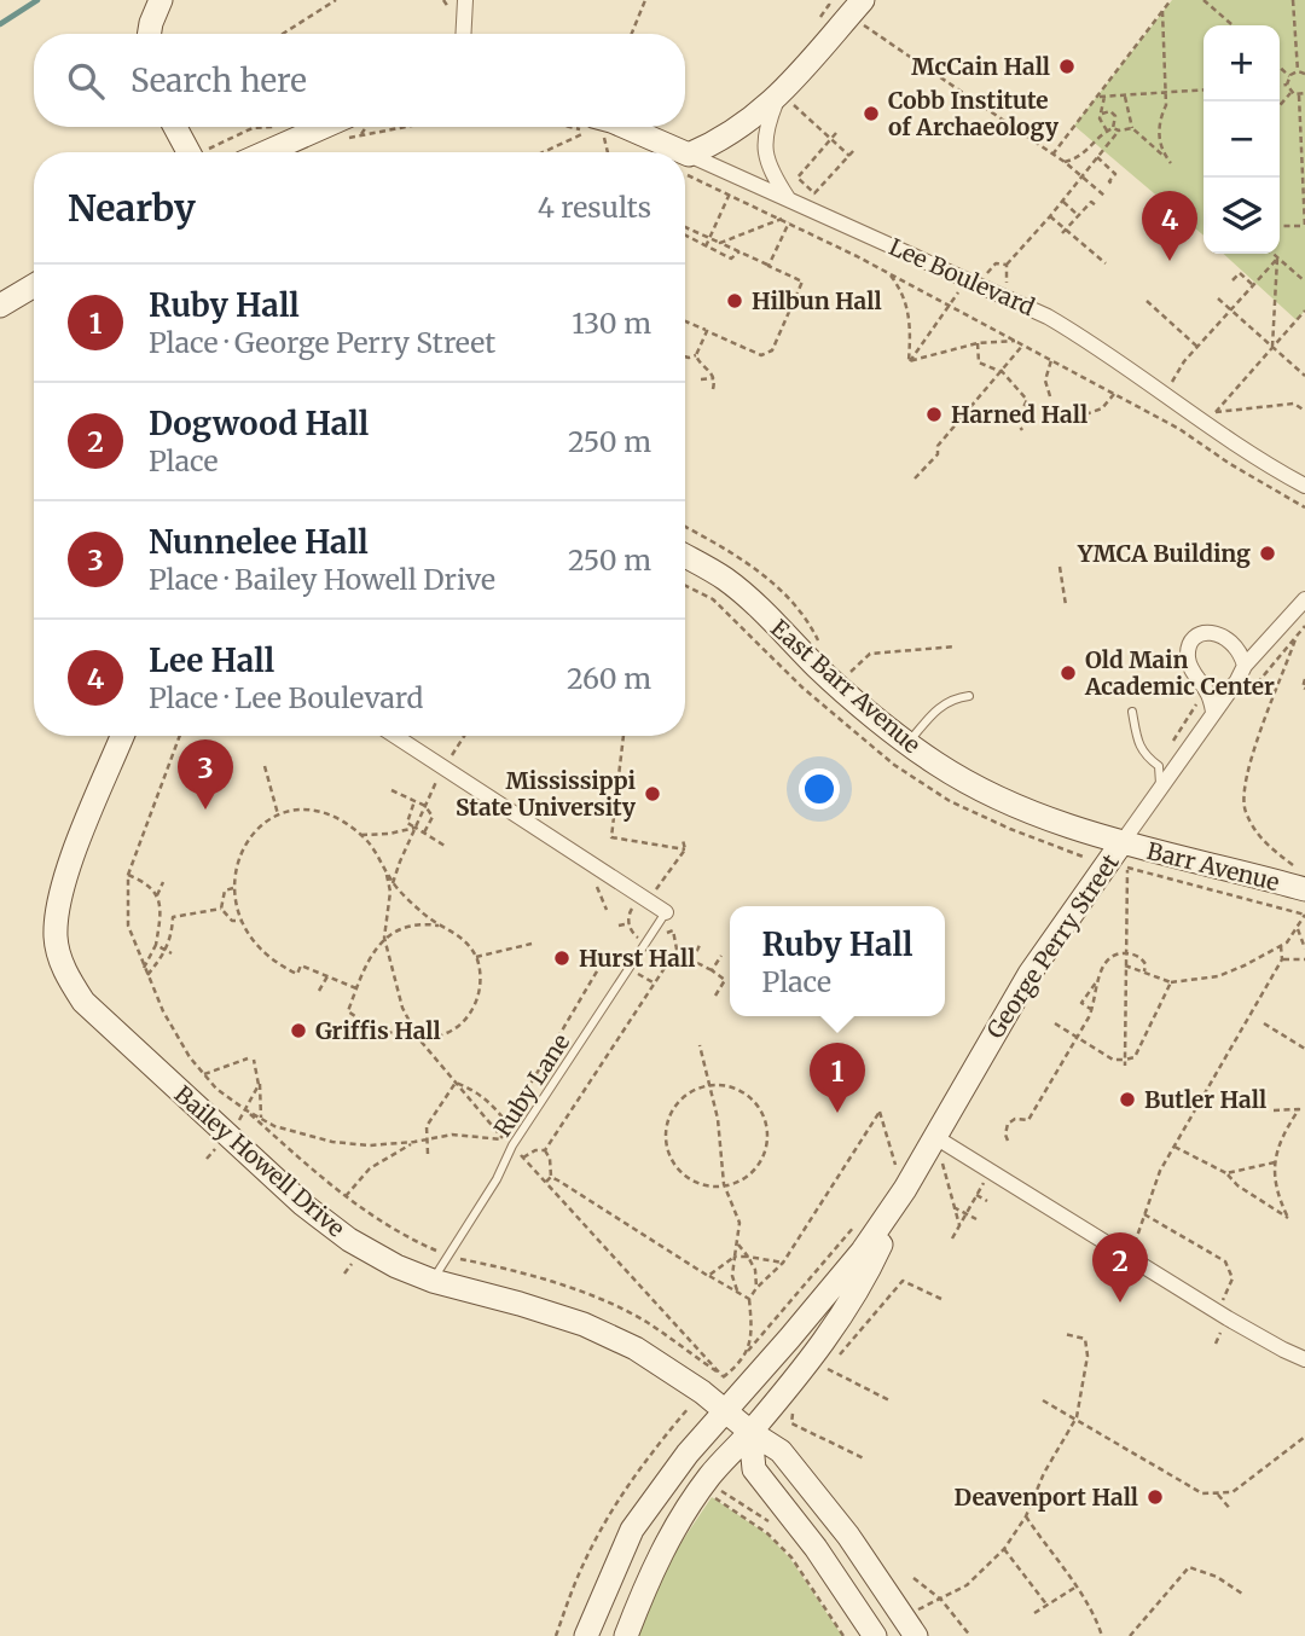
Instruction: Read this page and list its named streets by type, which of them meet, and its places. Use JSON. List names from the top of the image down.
{
  "streets": {
    "street": [
      "Lee Boulevard",
      "East Barr Avenue",
      "Barr Avenue",
      "George Perry Street",
      "Bailey Howell Drive"
    ],
    "lane": ["Ruby Lane"]
  },
  "crossings": [
    ["East Barr Avenue", "Barr Avenue"],
    ["East Barr Avenue", "George Perry Street"],
    ["Barr Avenue", "George Perry Street"],
    ["George Perry Street", "Bailey Howell Drive"],
    ["Ruby Lane", "Bailey Howell Drive"]
  ],
  "places": [
    "McCain Hall",
    "Cobb Institute of Archaeology",
    "Hilbun Hall",
    "Harned Hall",
    "YMCA Building",
    "Old Main Academic Center",
    "Mississippi State University",
    "Hurst Hall",
    "Griffis Hall",
    "Butler Hall",
    "Deavenport Hall"
  ],
  "page": {
    "map_buttons": ["+", "−"],
    "search": "Search here",
    "heading": ["Nearby", "4 results"],
    "pins": [
      "4",
      "3",
      "1",
      "2"
    ],
    "list": [
      {
        "mark": "1",
        "name": "Ruby Hall",
        "note": "Place · George Perry Street",
        "value": "130 m"
      },
      {
        "mark": "2",
        "name": "Dogwood Hall",
        "note": "Place",
        "value": "250 m"
      },
      {
        "mark": "3",
        "name": "Nunnelee Hall",
        "note": "Place · Bailey Howell Drive",
        "value": "250 m"
      },
      {
        "mark": "4",
        "name": "Lee Hall",
        "note": "Place · Lee Boulevard",
        "value": "260 m"
      }
    ],
    "popup": ["Ruby Hall", "Place"]
  }
}
